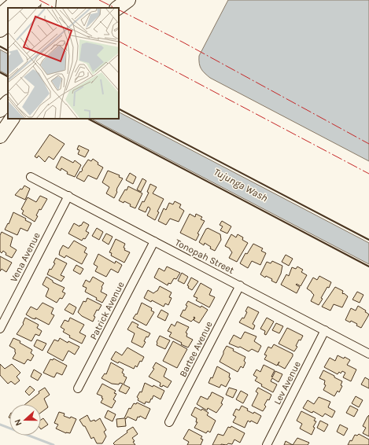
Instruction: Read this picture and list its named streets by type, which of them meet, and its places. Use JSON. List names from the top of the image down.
{
  "streets": {
    "street": [
      "Tonopah Street",
      "Vena Avenue",
      "Patrick Avenue",
      "Bartee Avenue",
      "Lev Avenue"
    ]
  },
  "crossings": [
    ["Tonopah Street", "Vena Avenue"],
    ["Tonopah Street", "Patrick Avenue"],
    ["Tonopah Street", "Bartee Avenue"],
    ["Tonopah Street", "Lev Avenue"]
  ],
  "water": ["Tujunga Wash"],
  "north": "left"
}
